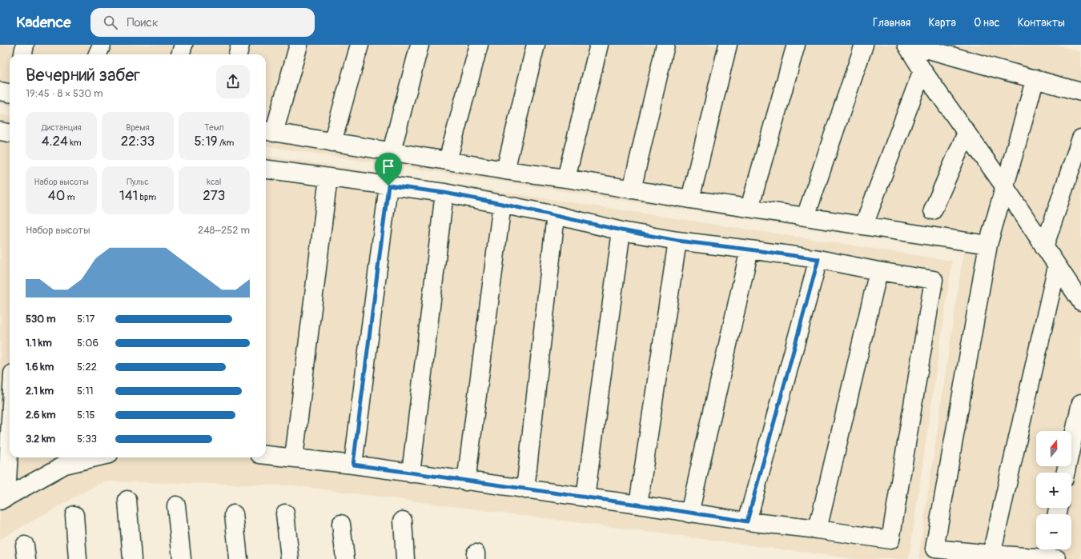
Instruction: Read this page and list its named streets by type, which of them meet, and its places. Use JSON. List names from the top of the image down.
{
  "north": "top",
  "page": {
    "header": "Kadence",
    "search": "Поиск",
    "nav": [
      "Главная",
      "Карта",
      "О нас",
      "Контакты"
    ],
    "heading": ["Вечерний забег", "19:45 · 8 × 530 m"],
    "stats": [
      ["Дистанция", "4.24 km"],
      ["Время", "22:33"],
      ["Темп", "5:19 /km"],
      ["Набор высоты", "40 m"],
      ["Пульс", "141 bpm"],
      ["kcal", "273"]
    ],
    "chart": ["Набор высоты", "248–252 m"],
    "list": [
      {
        "name": "530 m",
        "note": "5:17"
      },
      {
        "name": "1.1 km",
        "note": "5:06"
      },
      {
        "name": "1.6 km",
        "note": "5:22"
      },
      {
        "name": "2.1 km",
        "note": "5:11"
      },
      {
        "name": "2.6 km",
        "note": "5:15"
      },
      {
        "name": "3.2 km",
        "note": "5:33"
      }
    ],
    "map_buttons": ["+", "−"]
  }
}
